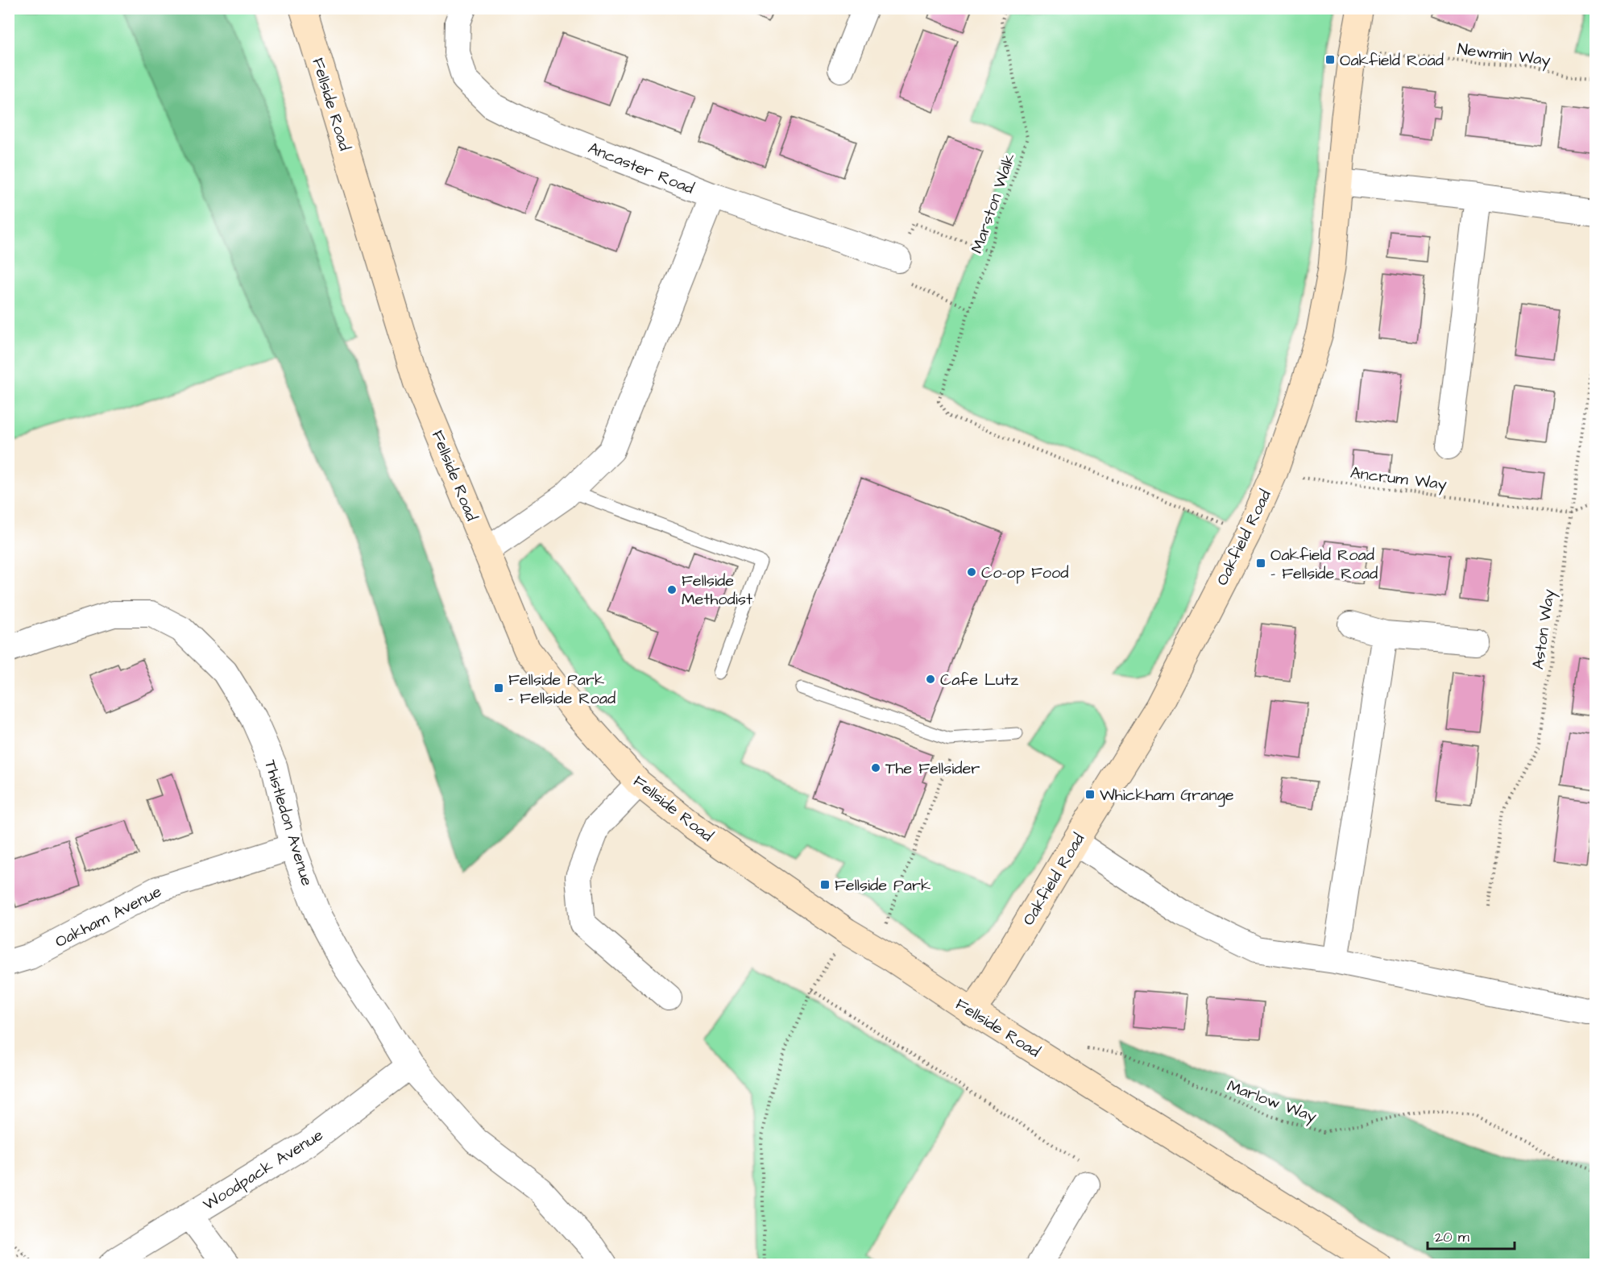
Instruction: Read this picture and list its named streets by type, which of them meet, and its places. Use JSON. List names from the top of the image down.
{
  "streets": {
    "street": [
      "Fellside Road",
      "Ancaster Road",
      "Oakfield Road",
      "Thistledon Avenue",
      "Oakham Avenue",
      "Woodpack Avenue"
    ],
    "path": [
      "Newmin Way",
      "Marston Walk",
      "Ancrum Way",
      "Aston Way",
      "Marlow Way"
    ]
  },
  "crossings": [
    ["Newmin Way", "Oakfield Road"],
    ["Fellside Road", "Oakfield Road"],
    ["Marston Walk", "Oakfield Road"],
    ["Ancrum Way", "Oakfield Road"],
    ["Ancrum Way", "Aston Way"],
    ["Thistledon Avenue", "Oakham Avenue"],
    ["Thistledon Avenue", "Woodpack Avenue"]
  ],
  "places": {
    "transit": [
      "Oakfield Road",
      "Oakfield Road - Fellside Road",
      "Fellside Park - Fellside Road",
      "Whickham Grange",
      "Fellside Park"
    ],
    "other": [
      "Co-op Food",
      "Fellside Methodist",
      "Cafe Lutz",
      "The Fellsider"
    ]
  },
  "scale_bar": "20 m"
}
